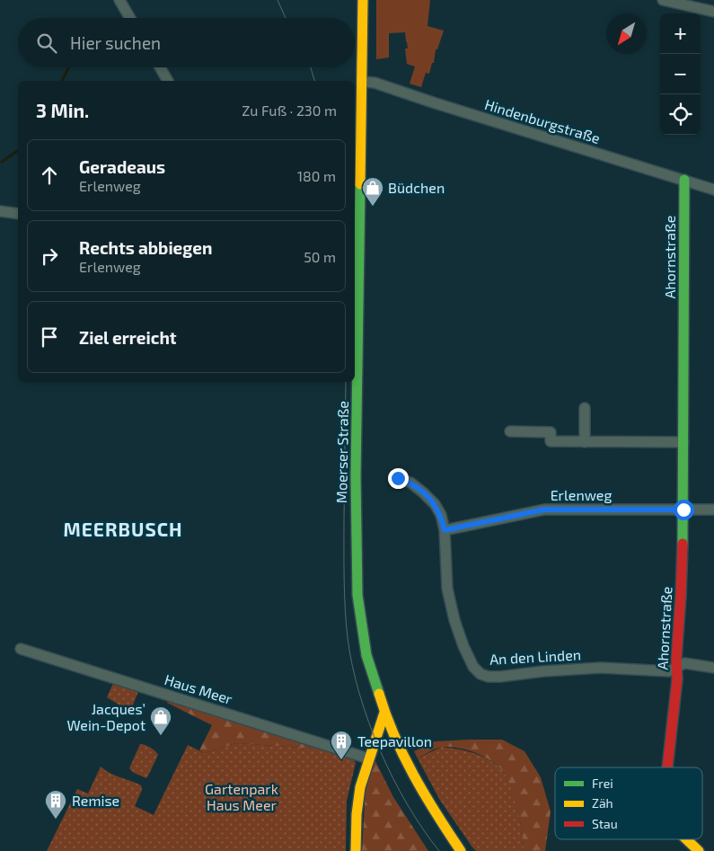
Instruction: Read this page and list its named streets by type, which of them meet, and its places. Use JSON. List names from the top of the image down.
{
  "streets": {
    "main road": ["Ahornstraße", "Moerser Straße"],
    "street": [
      "Hindenburgstraße",
      "Erlenweg",
      "An den Linden",
      "Haus Meer"
    ]
  },
  "crossings": [
    ["Hindenburgstraße", "Ahornstraße"],
    ["Hindenburgstraße", "Moerser Straße"],
    ["Ahornstraße", "Erlenweg"],
    ["Ahornstraße", "An den Linden"],
    ["Erlenweg", "An den Linden"]
  ],
  "districts": ["MEERBUSCH"],
  "parks": ["Gartenpark Haus Meer"],
  "places": {
    "shop": ["Büdchen", "Jacques’ Wein-Depot"],
    "building": ["Teepavillon", "Remise"]
  },
  "legend": ["Frei", "Zäh", "Stau"],
  "north": "bottom left",
  "page": {
    "map_buttons": ["+", "−"],
    "search": "Hier suchen",
    "heading": ["3 Min.", "Zu Fuß · 230 m"],
    "list": [
      ["Geradeaus", "Erlenweg", "180 m"],
      ["Rechts abbiegen", "Erlenweg", "50 m"],
      "Ziel erreicht"
    ]
  }
}
